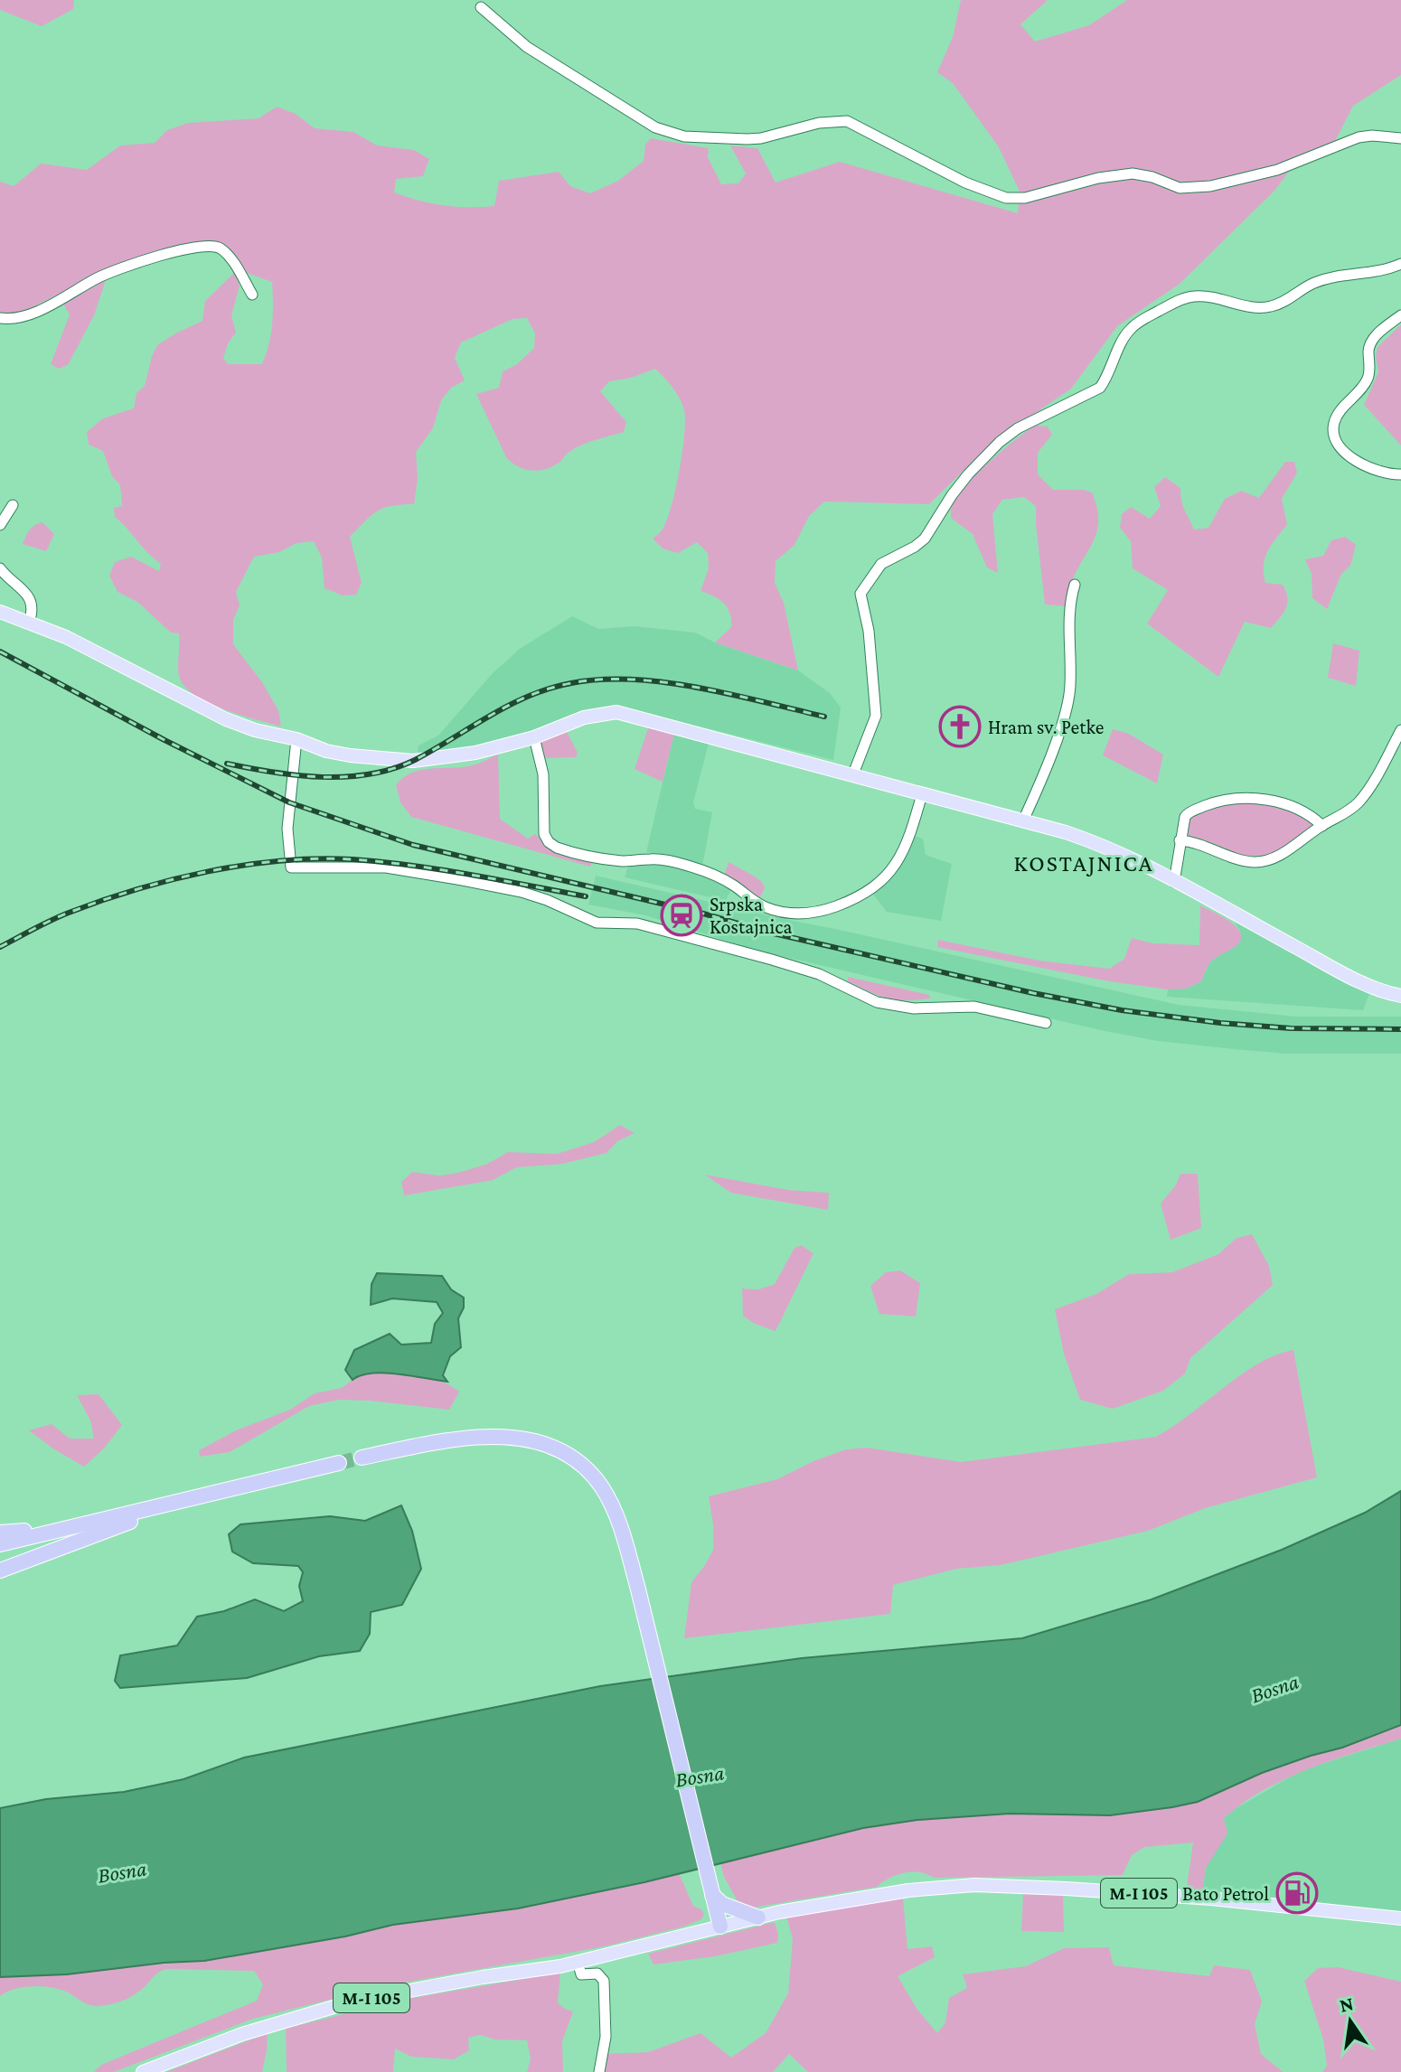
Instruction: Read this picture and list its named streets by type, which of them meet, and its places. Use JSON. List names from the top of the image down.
{
  "streets": {
    "main road": ["M-I 105"]
  },
  "districts": ["KOSTAJNICA"],
  "water": ["Bosna"],
  "places": {
    "church": ["Hram sv. Petke"],
    "station": ["Srpska Kostajnica"],
    "fuel station": ["Bato Petrol"]
  },
  "north": "top"
}
